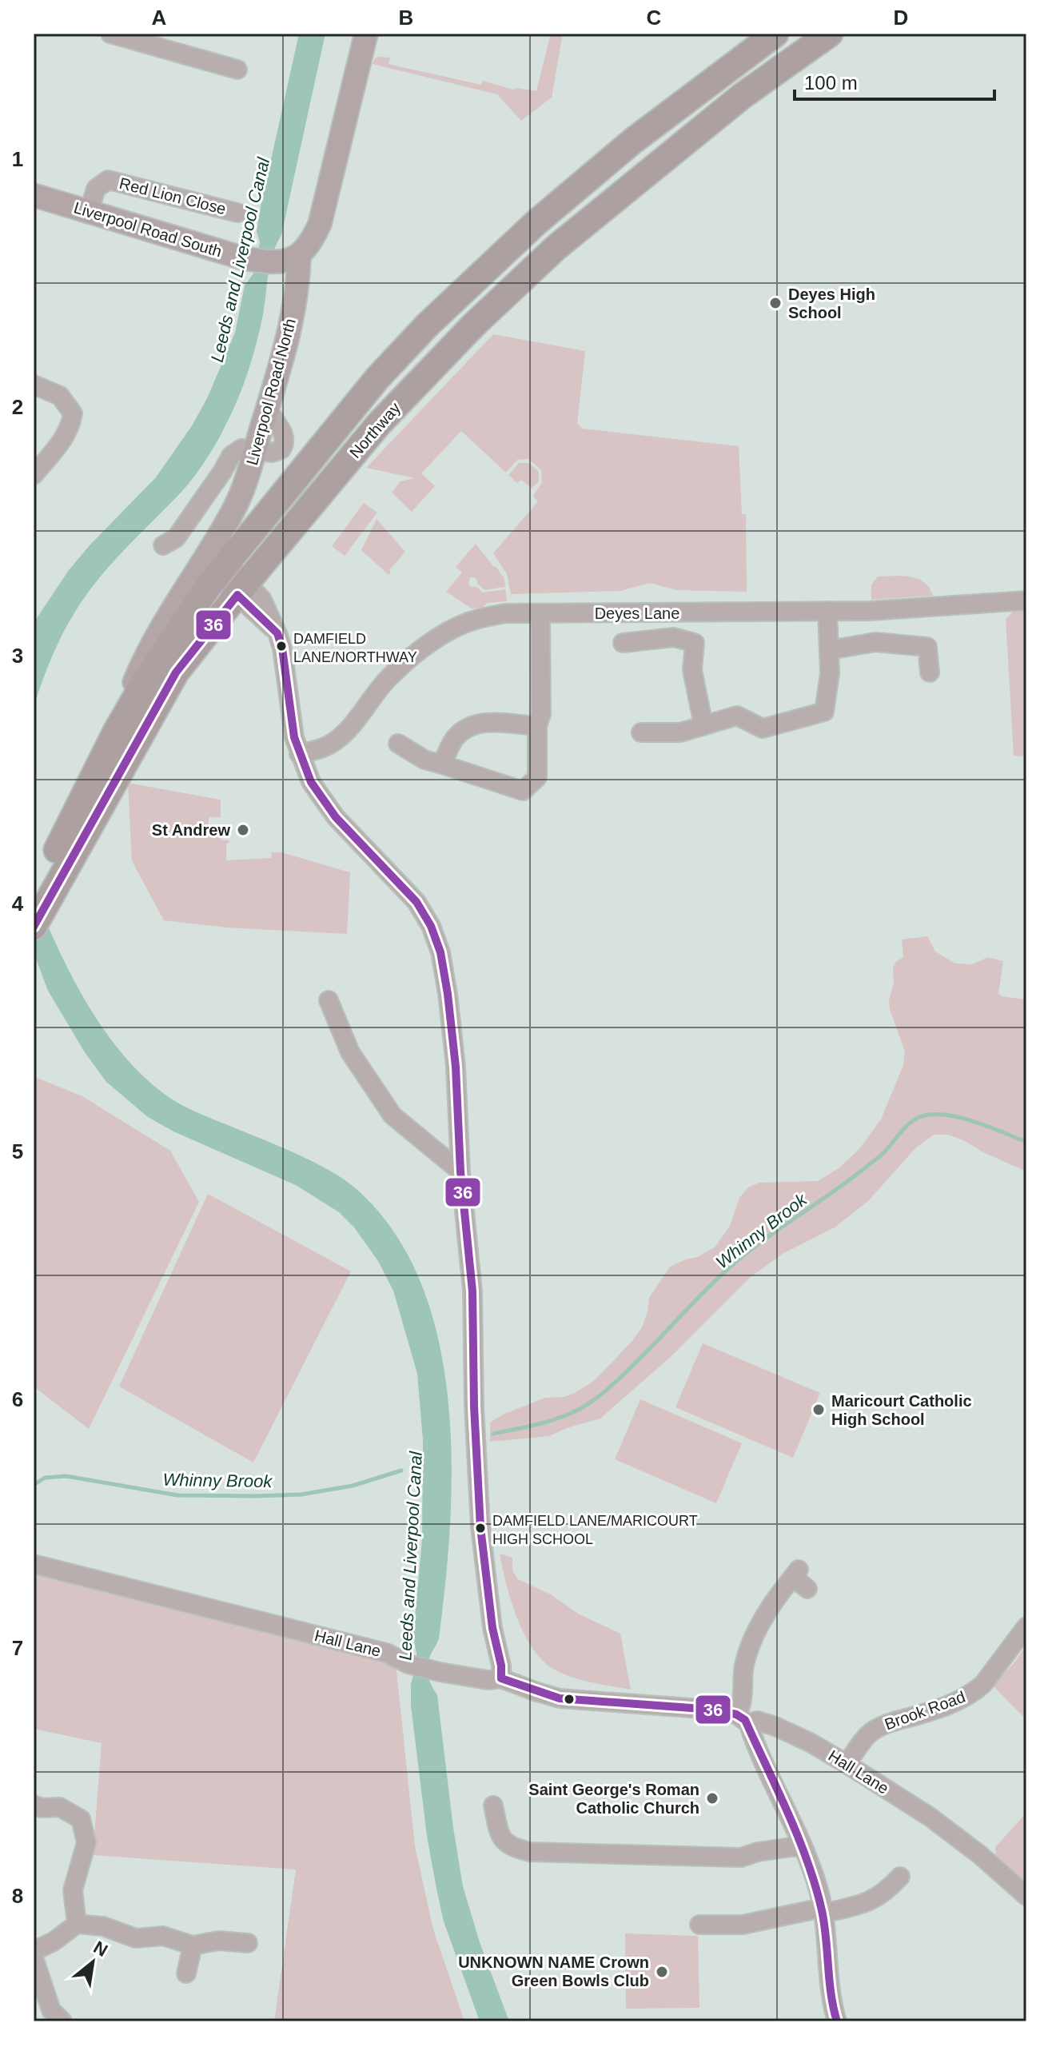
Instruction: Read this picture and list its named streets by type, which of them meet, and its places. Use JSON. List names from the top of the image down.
{
  "streets": {
    "highway": ["Northway"],
    "main road": ["Liverpool Road South", "Liverpool Road North"],
    "street": [
      "Red Lion Close",
      "Deyes Lane",
      "Hall Lane",
      "Brook Road"
    ]
  },
  "crossings": [
    ["Red Lion Close", "Liverpool Road South"],
    ["Liverpool Road South", "Liverpool Road North"],
    ["Liverpool Road North", "Northway"],
    ["Hall Lane", "Brook Road"]
  ],
  "water": ["Leeds and Liverpool Canal", "Whinny Brook"],
  "places": [
    "Deyes High School",
    "DAMFIELD LANE/NORTHWAY",
    "St Andrew",
    "Maricourt Catholic High School",
    "DAMFIELD LANE/MARICOURT HIGH SCHOOL",
    "Saint George's Roman Catholic Church",
    "UNKNOWN NAME Crown Green Bowls Club"
  ],
  "lines": ["transit line 36"],
  "scale_bar": "100 m",
  "north": "top right",
  "grid": {
    "columns": [
      "A",
      "B",
      "C",
      "D"
    ],
    "rows": [
      "1",
      "2",
      "3",
      "4",
      "5",
      "6",
      "7",
      "8"
    ]
  }
}
